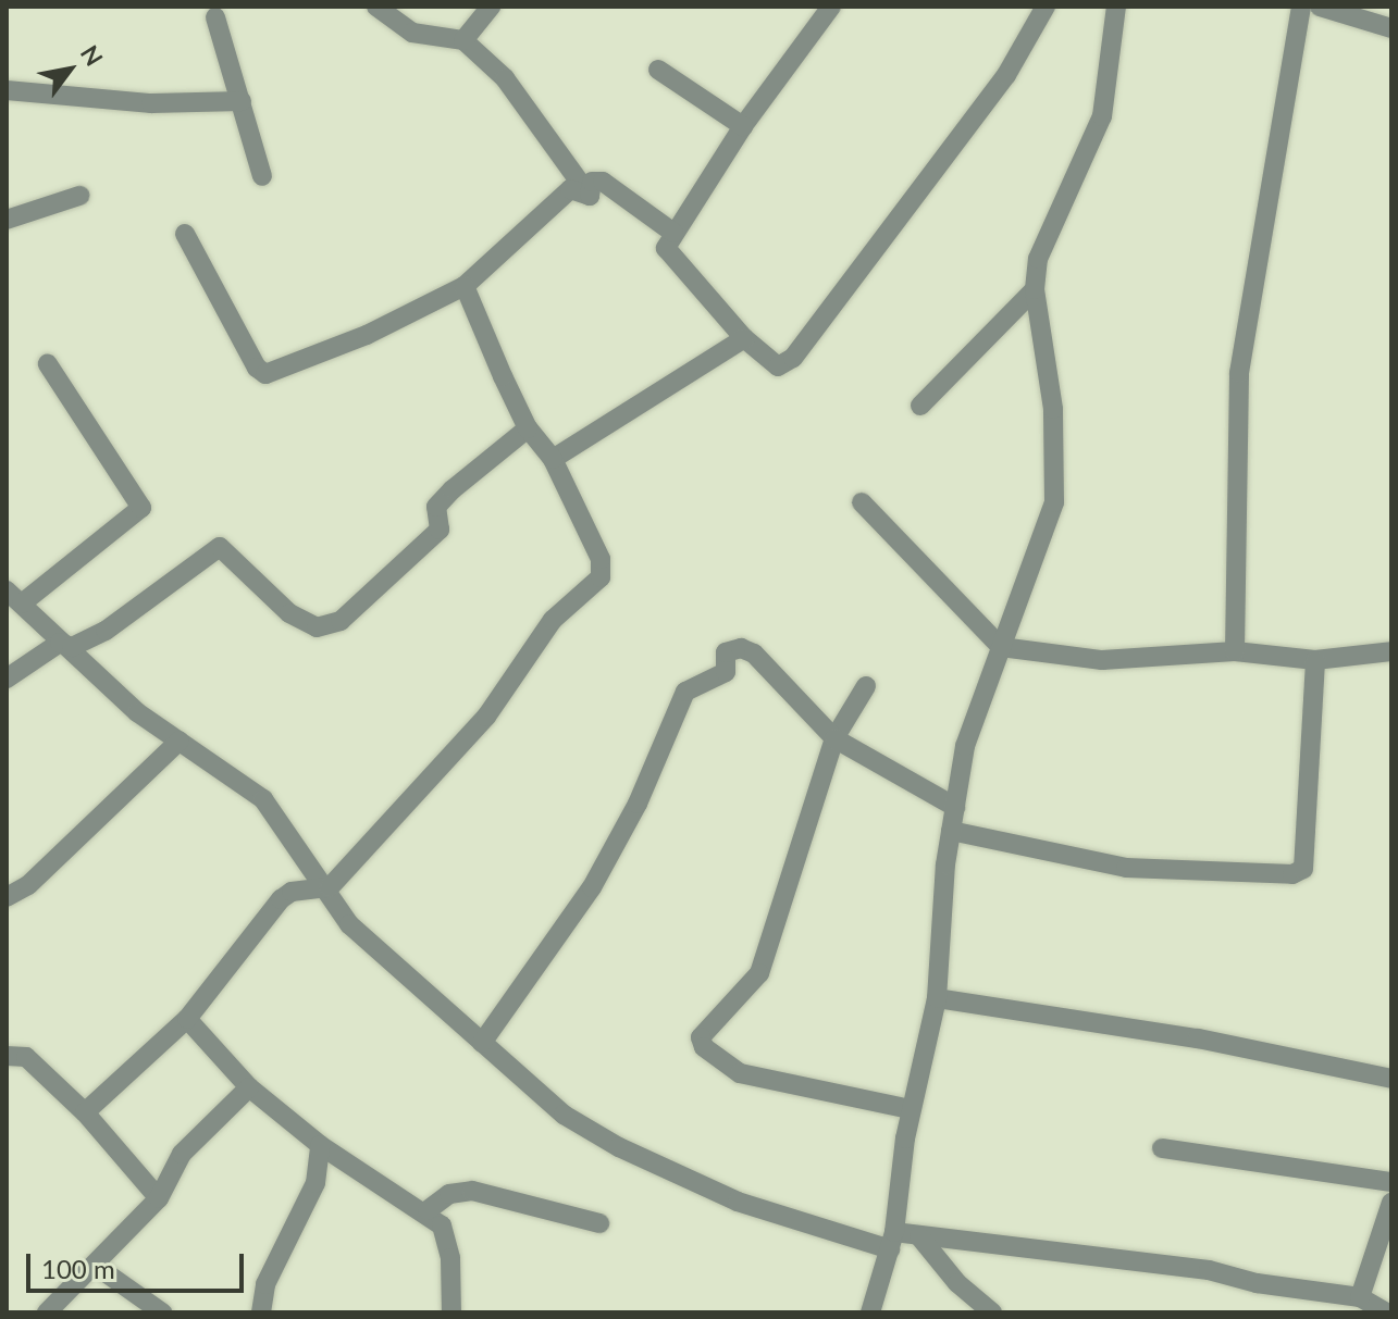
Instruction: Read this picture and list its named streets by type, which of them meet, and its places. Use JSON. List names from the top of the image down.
{
  "scale_bar": "100 m",
  "north": "top right"
}
